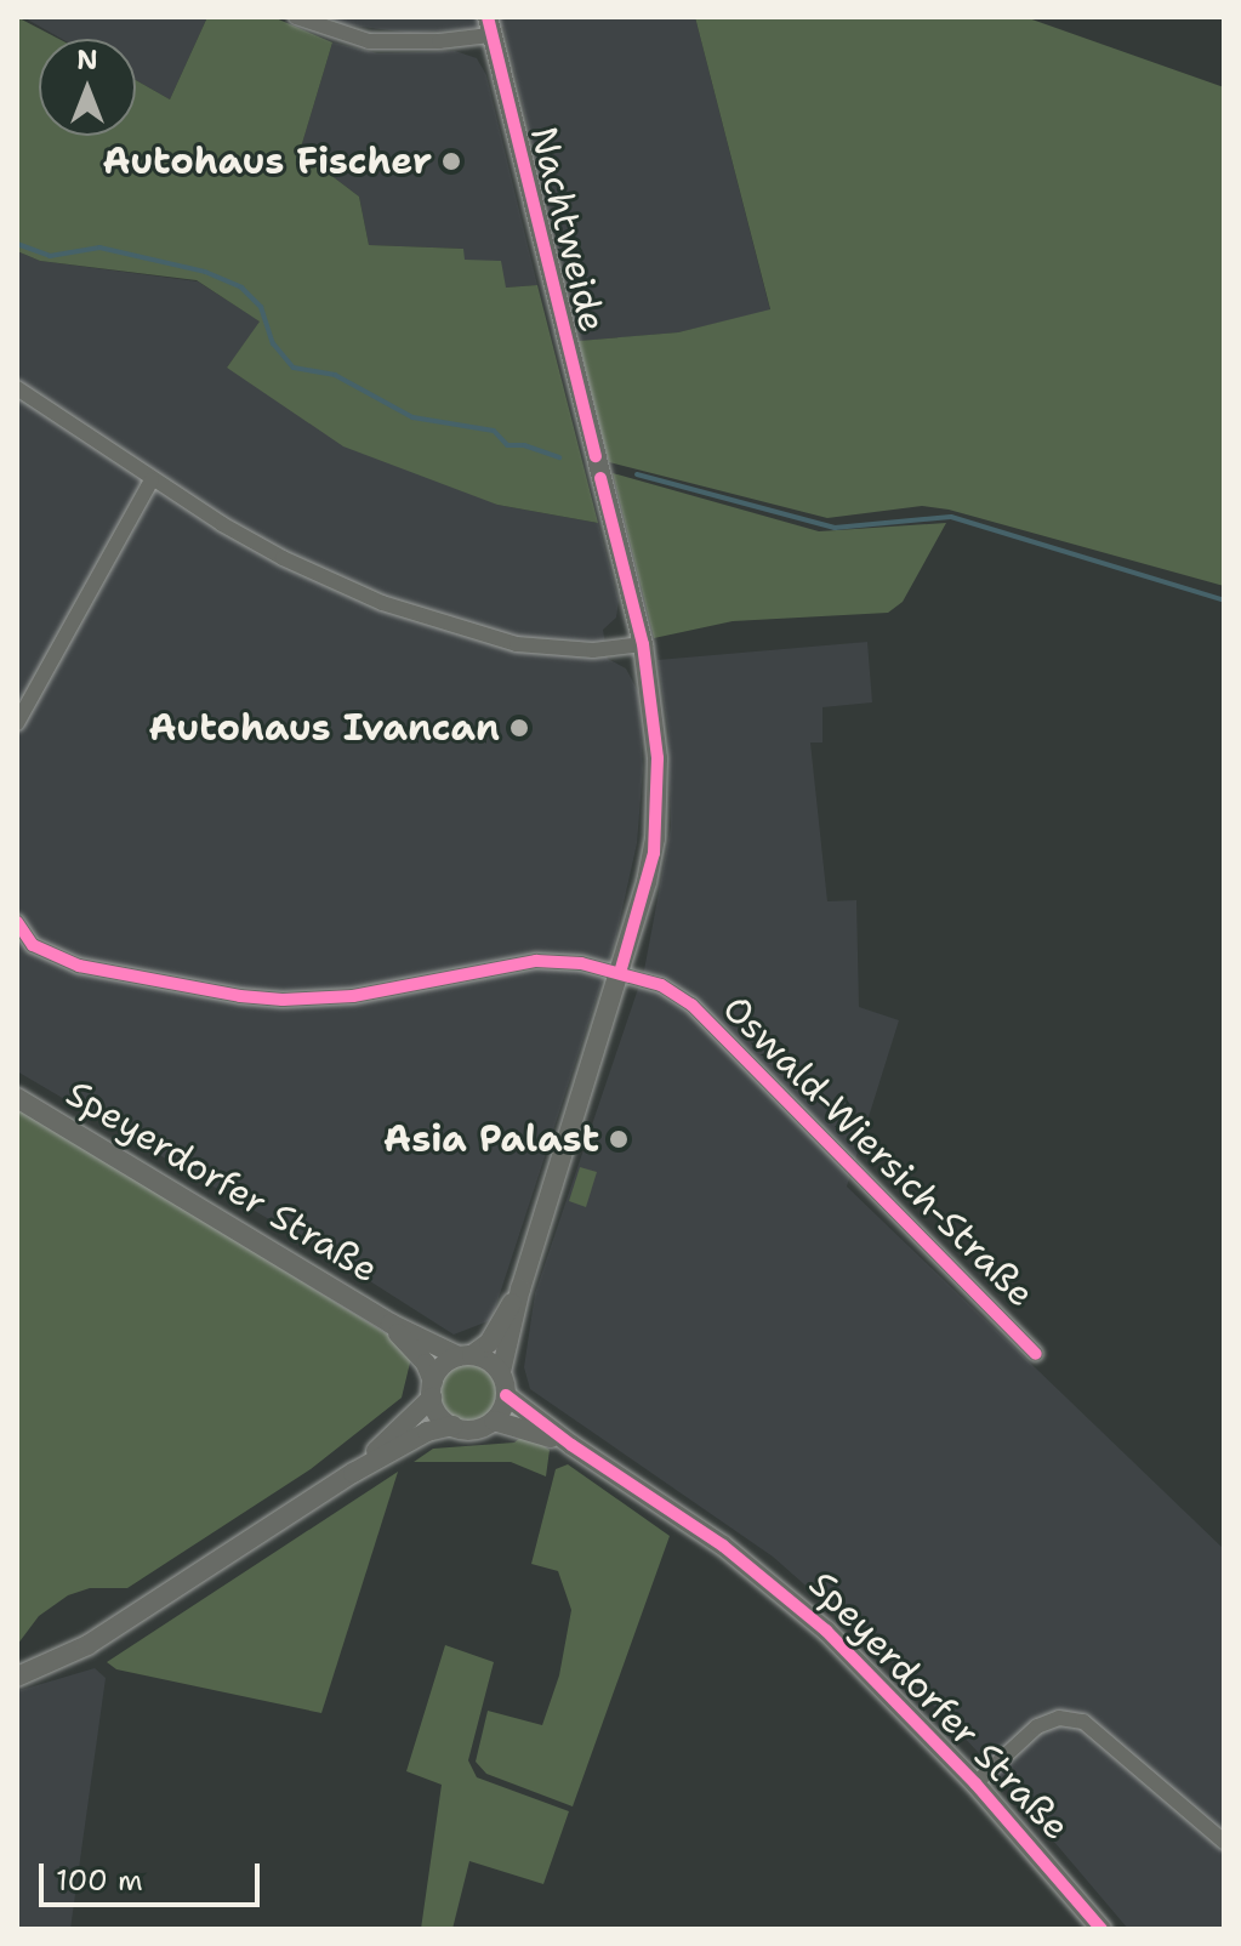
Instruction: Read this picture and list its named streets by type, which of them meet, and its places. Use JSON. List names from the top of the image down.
{
  "streets": {
    "street": ["Nachtweide", "Oswald-Wiersich-Straße", "Speyerdorfer Straße"]
  },
  "crossings": [
    ["Nachtweide", "Oswald-Wiersich-Straße"],
    ["Nachtweide", "Speyerdorfer Straße"]
  ],
  "places": ["Autohaus Fischer", "Autohaus Ivancan", "Asia Palast"],
  "scale_bar": "100 m",
  "north": "top"
}
